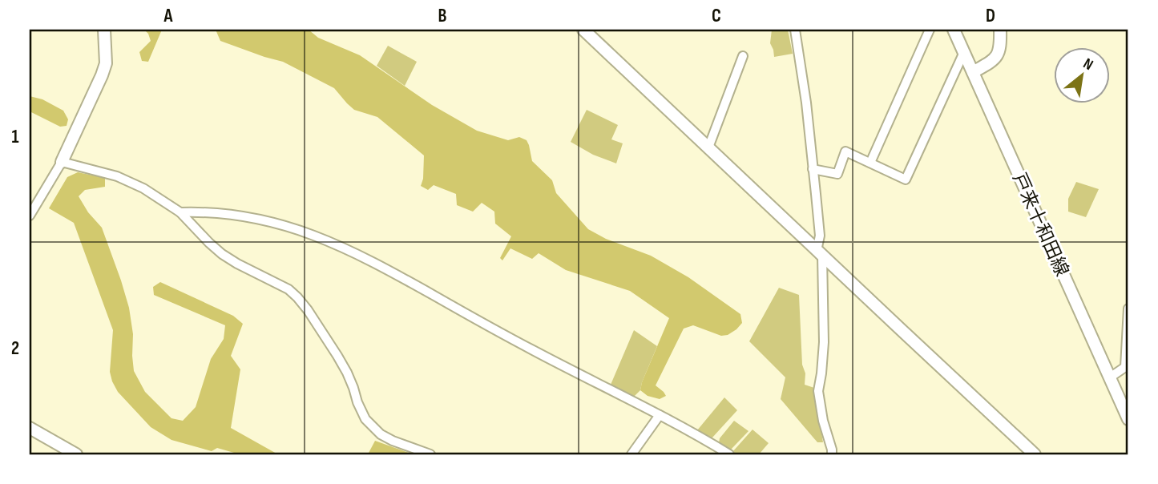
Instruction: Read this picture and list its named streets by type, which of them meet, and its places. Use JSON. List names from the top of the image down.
{
  "streets": {
    "street": ["戸来十和田線"]
  },
  "north": "top right",
  "grid": {
    "columns": [
      "A",
      "B",
      "C",
      "D"
    ],
    "rows": ["1", "2"]
  }
}
